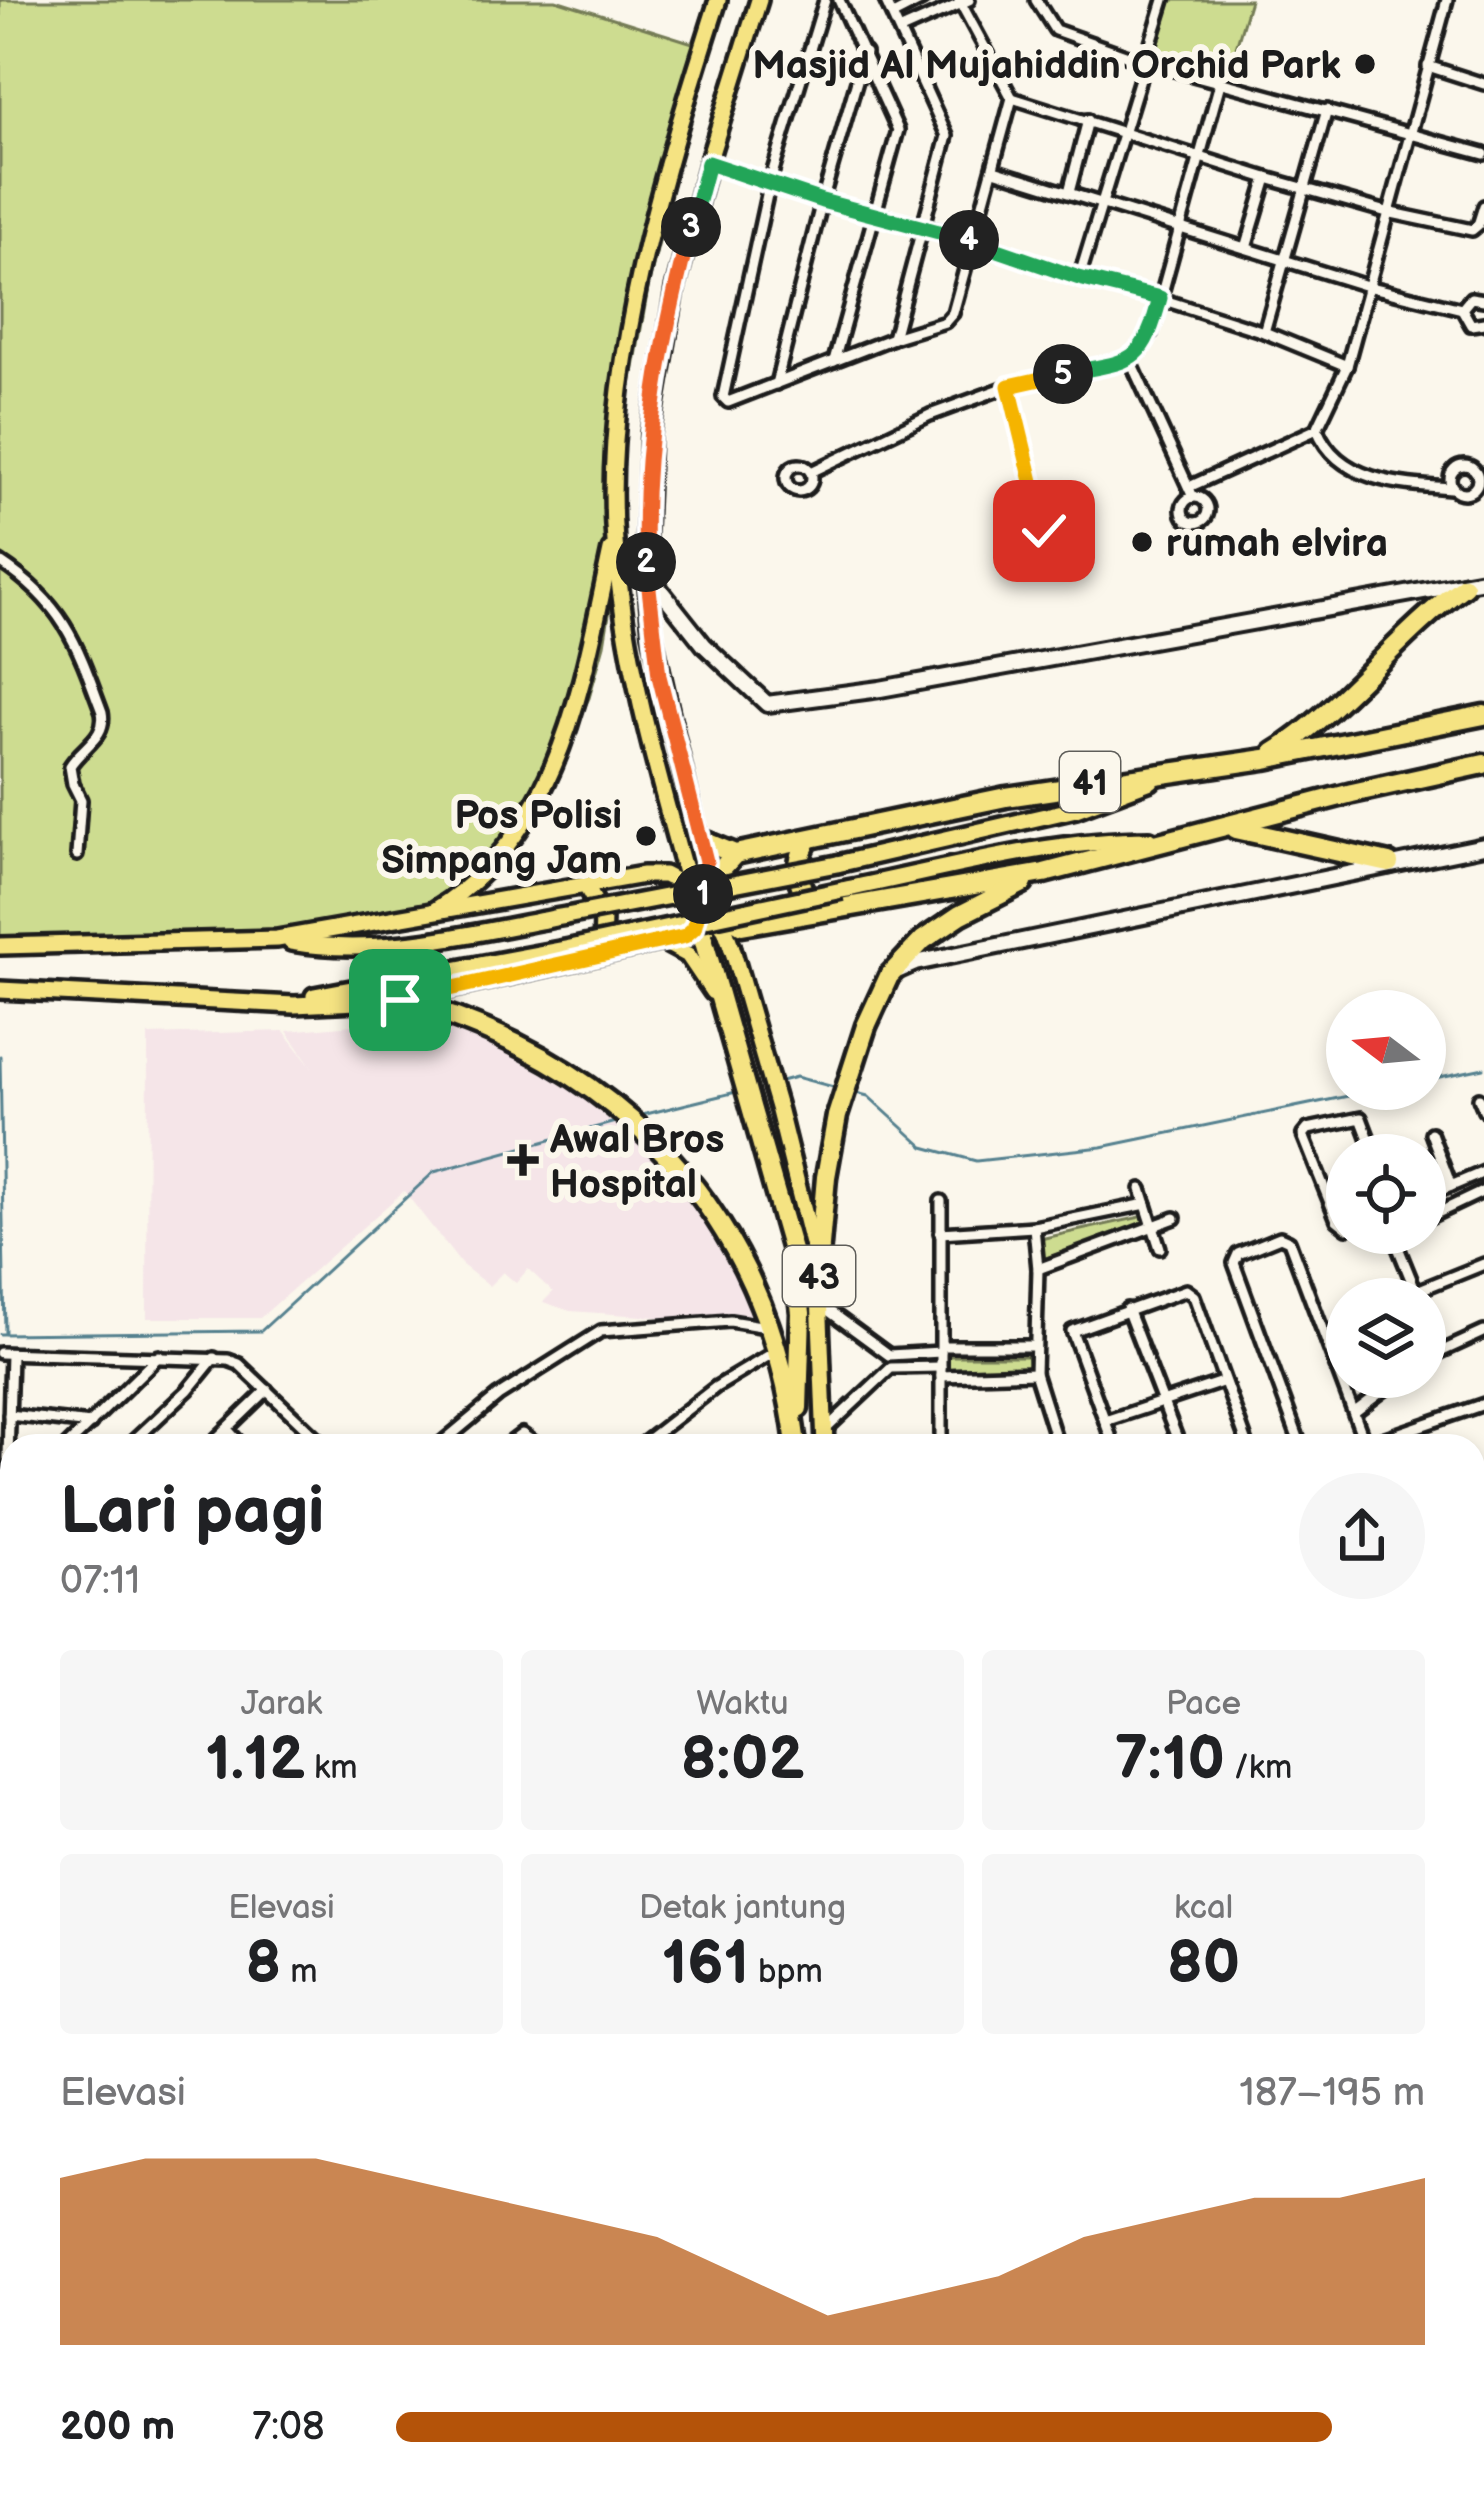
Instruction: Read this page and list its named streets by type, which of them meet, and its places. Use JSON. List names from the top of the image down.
{
  "streets": {
    "highway": ["41", "43"]
  },
  "crossings": [
    ["41", "43"]
  ],
  "places": {
    "other": ["Masjid Al Mujahiddin Orchid Park", "rumah elvira", "Pos Polisi Simpang Jam"],
    "health": ["Awal Bros Hospital"]
  },
  "north": "left",
  "page": {
    "pins": [
      "3",
      "4",
      "5",
      "2",
      "1"
    ],
    "heading": ["Lari pagi", "07:11"],
    "stats": [
      ["Jarak", "1.12 km"],
      ["Waktu", "8:02"],
      ["Pace", "7:10 /km"],
      ["Elevasi", "8 m"],
      ["Detak jantung", "161 bpm"],
      ["kcal", "80"]
    ],
    "chart": ["Elevasi", "187–195 m"],
    "list": [
      {
        "name": "200 m",
        "note": "7:08"
      }
    ]
  }
}
